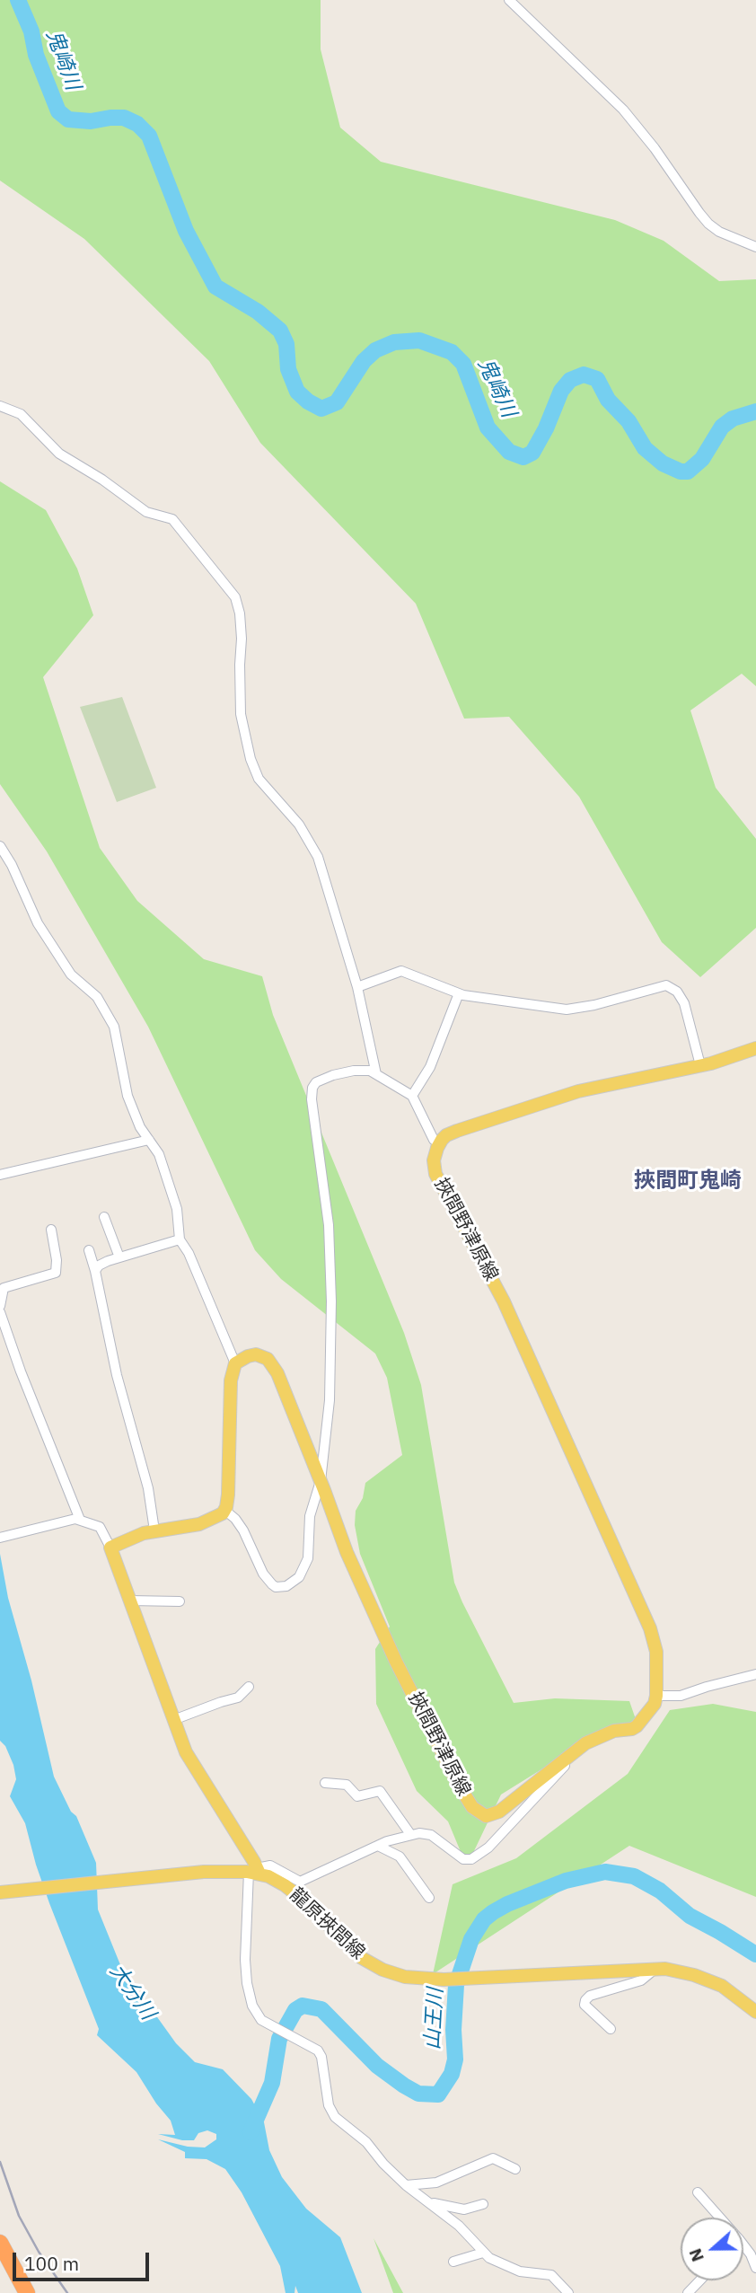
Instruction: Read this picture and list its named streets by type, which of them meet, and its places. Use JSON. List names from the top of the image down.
{
  "streets": {
    "main road": ["挾間野津原線", "龍原挾間線"]
  },
  "districts": ["挾間町鬼崎"],
  "water": ["鬼崎川", "大分川", "山王川"],
  "scale_bar": "100 m",
  "north": "left"
}
